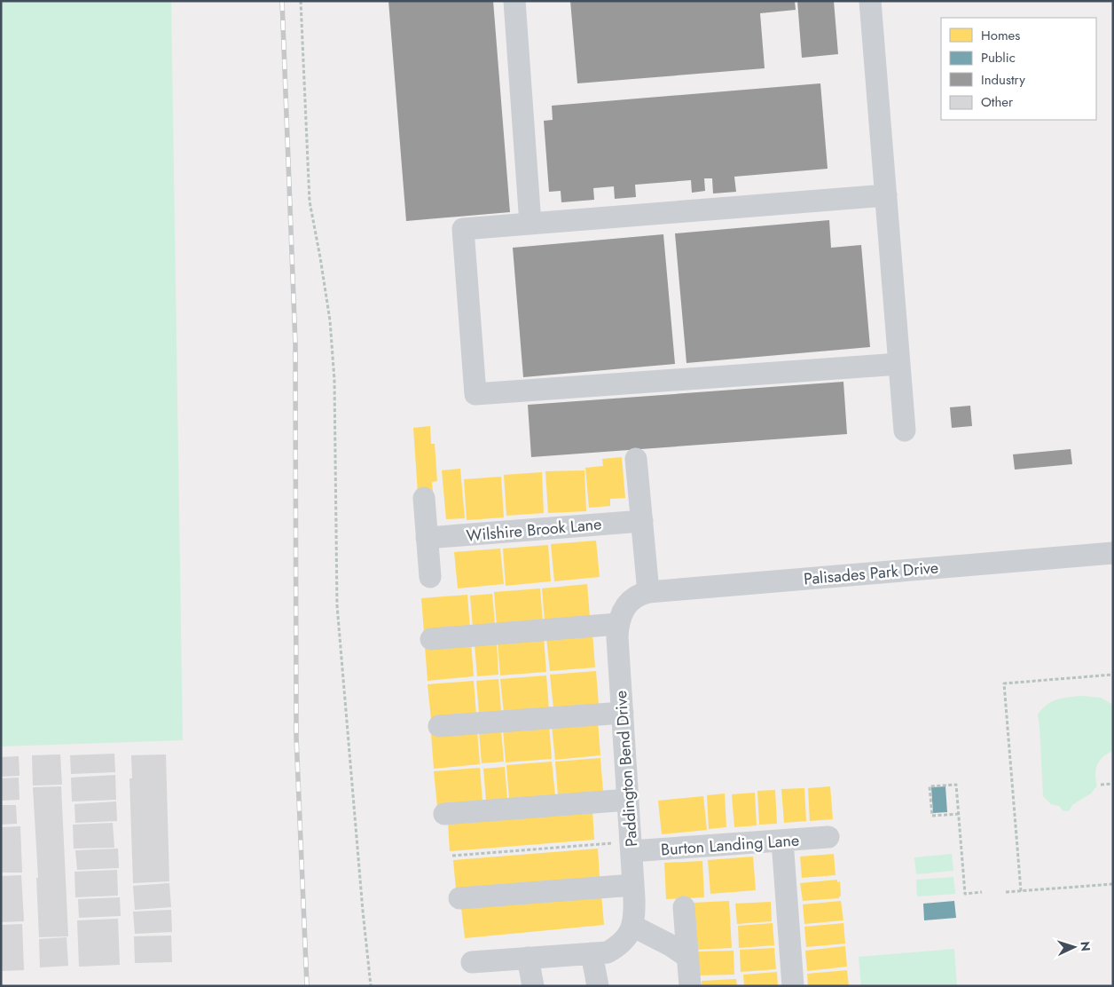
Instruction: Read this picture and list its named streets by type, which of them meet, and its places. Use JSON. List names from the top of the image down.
{
  "streets": {
    "street": [
      "Wilshire Brook Lane",
      "Palisades Park Drive",
      "Paddington Bend Drive",
      "Burton Landing Lane"
    ]
  },
  "crossings": [
    ["Palisades Park Drive", "Paddington Bend Drive"],
    ["Paddington Bend Drive", "Burton Landing Lane"]
  ],
  "legend": [
    "Homes",
    "Public",
    "Industry",
    "Other"
  ],
  "north": "right"
}
